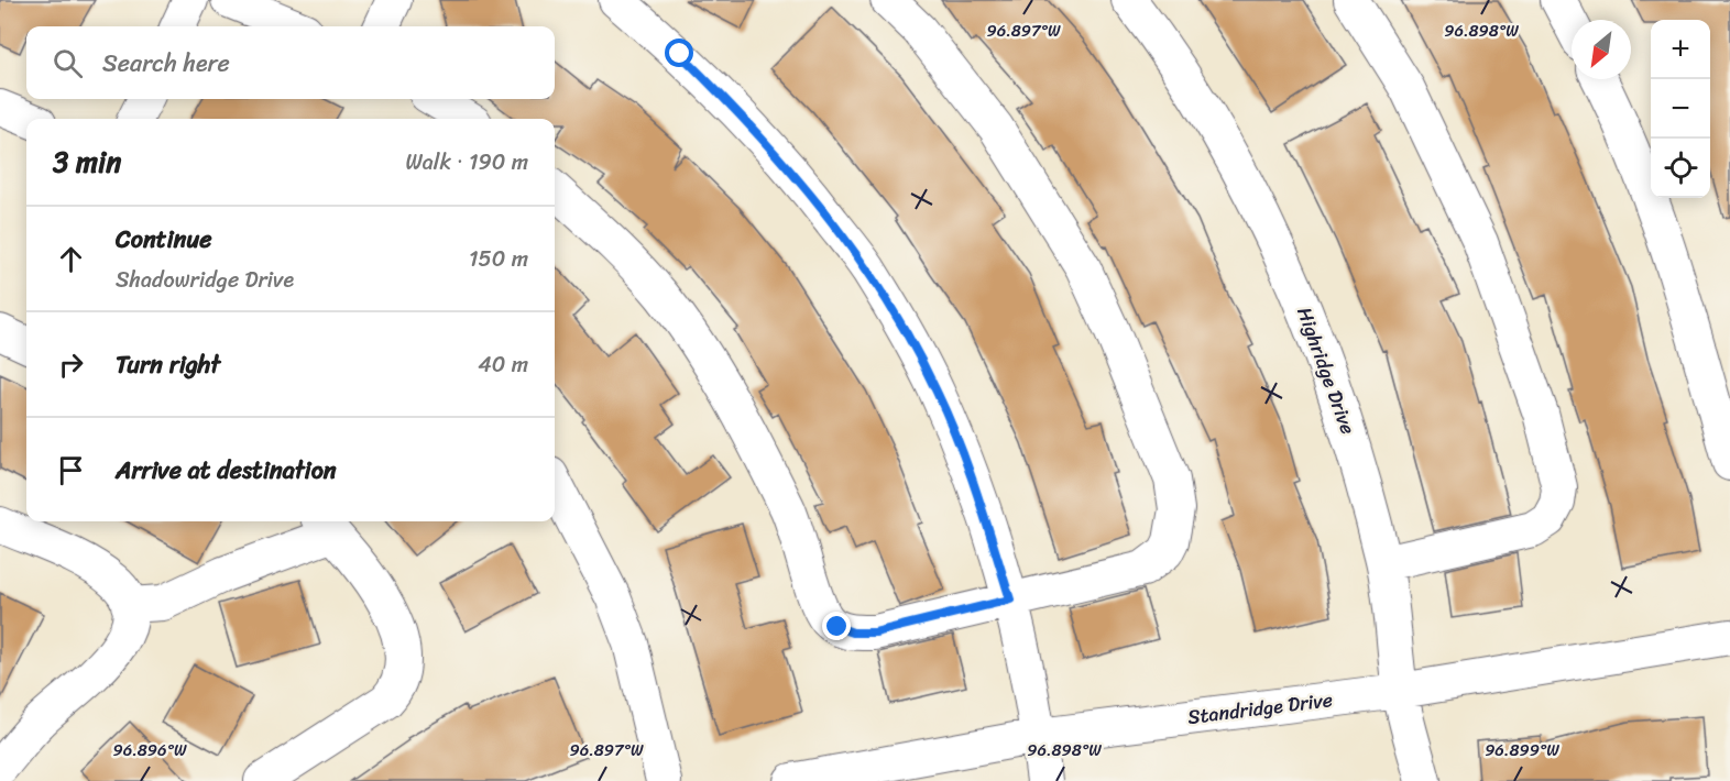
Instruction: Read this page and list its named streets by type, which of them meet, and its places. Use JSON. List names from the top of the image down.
{
  "streets": {
    "street": ["Highridge Drive", "Standridge Drive"]
  },
  "crossings": [
    ["Highridge Drive", "Standridge Drive"]
  ],
  "north": "bottom left",
  "page": {
    "map_buttons": ["+", "−"],
    "search": "Search here",
    "heading": ["3 min", "Walk · 190 m"],
    "list": [
      ["Continue", "Shadowridge Drive", "150 m"],
      ["Turn right", "40 m"],
      "Arrive at destination"
    ]
  },
  "coordinates": [
    "96.897°W",
    "96.898°W",
    "96.896°W",
    "96.899°W"
  ]
}
